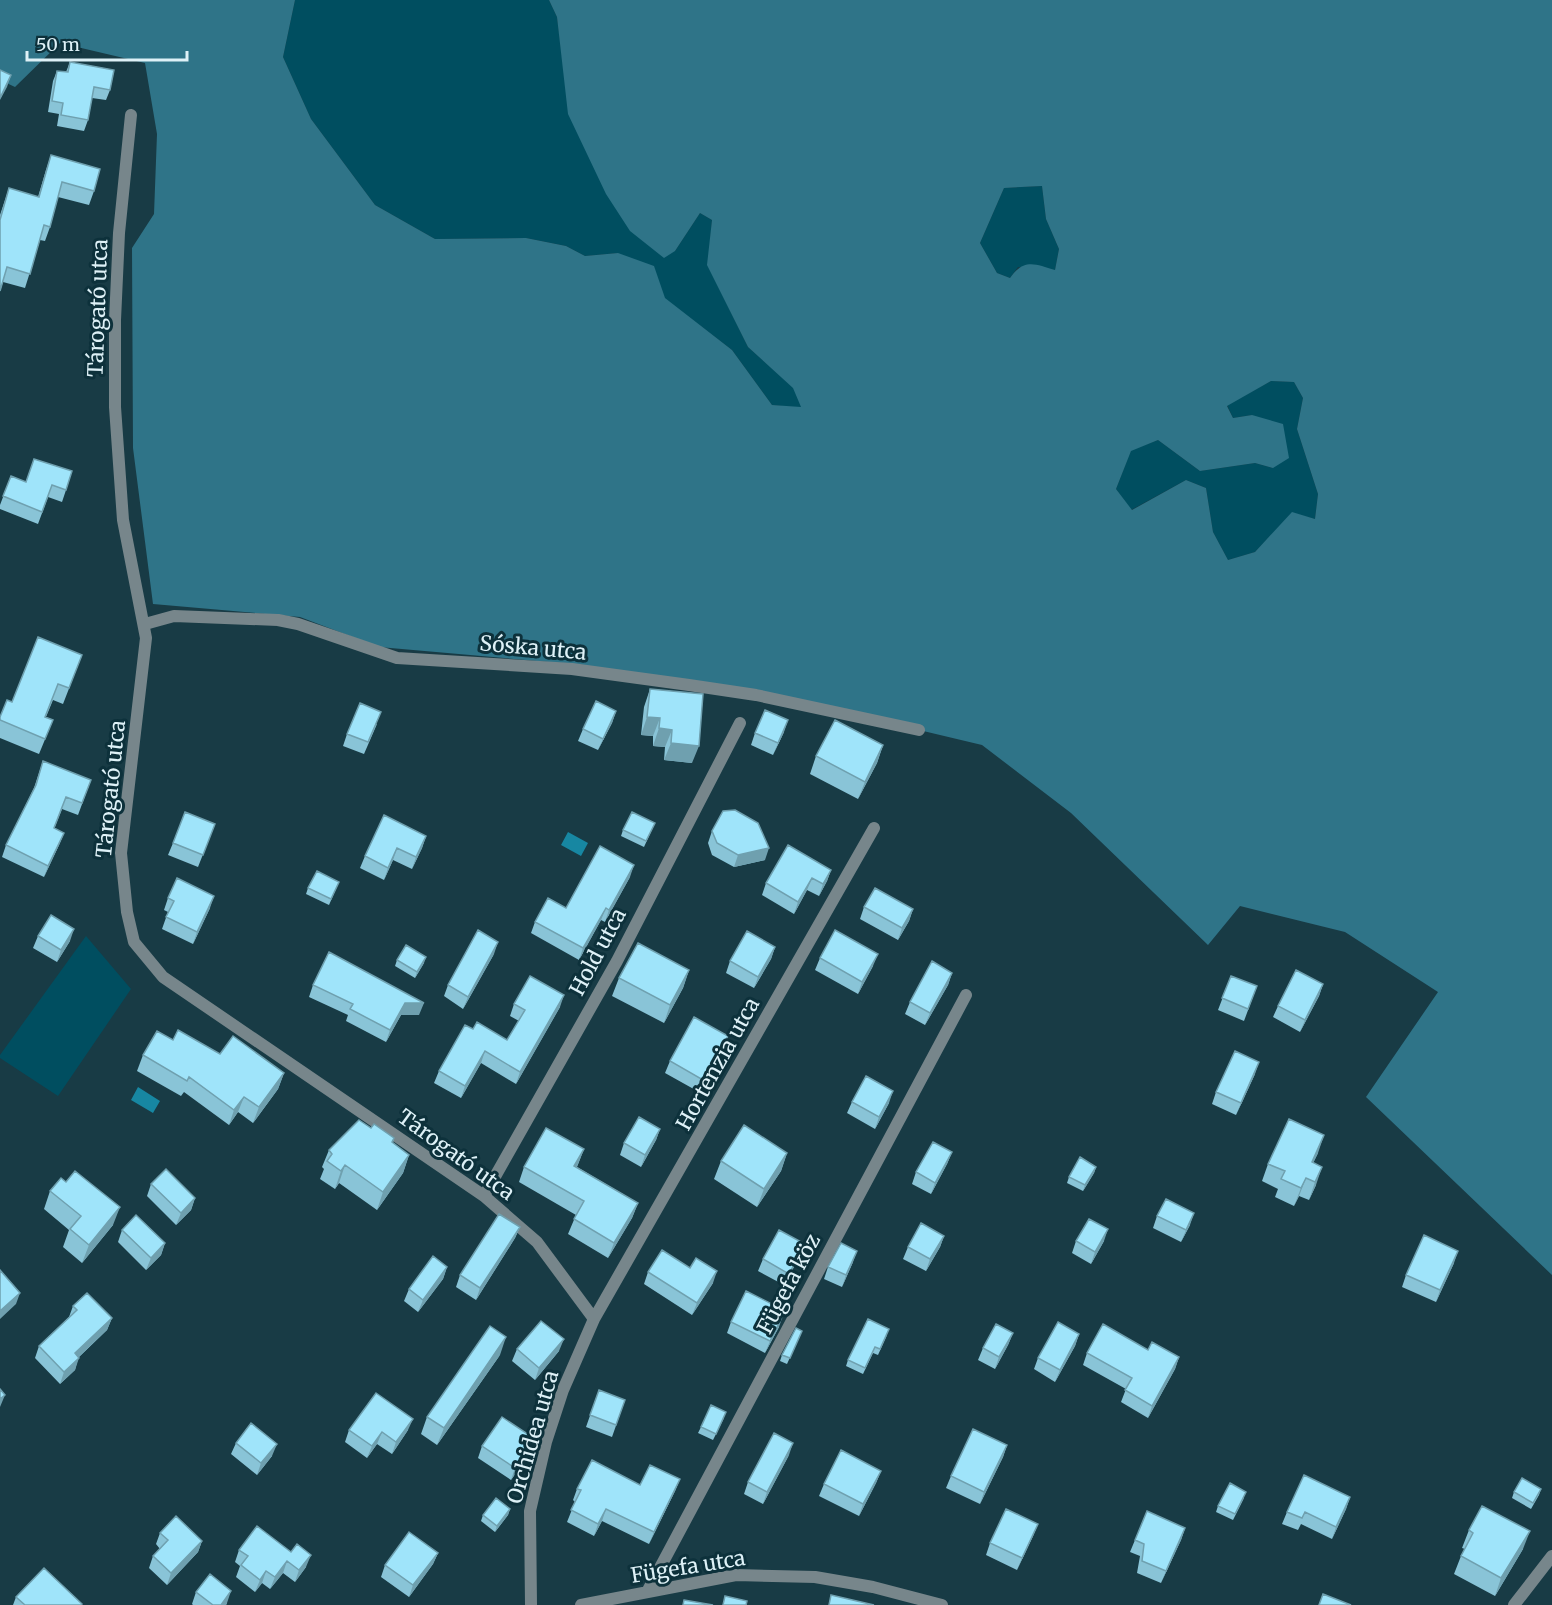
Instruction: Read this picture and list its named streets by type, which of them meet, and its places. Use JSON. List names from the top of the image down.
{
  "streets": {
    "street": [
      "Tárogató utca",
      "Sóska utca",
      "Hold utca",
      "Hortenzia utca",
      "Fügefa köz",
      "Orchidea utca",
      "Fügefa utca"
    ]
  },
  "crossings": [
    ["Tárogató utca", "Sóska utca"],
    ["Tárogató utca", "Hold utca"],
    ["Tárogató utca", "Hortenzia utca"],
    ["Tárogató utca", "Orchidea utca"],
    ["Hortenzia utca", "Orchidea utca"],
    ["Fügefa köz", "Fügefa utca"]
  ],
  "scale_bar": "50 m"
}
